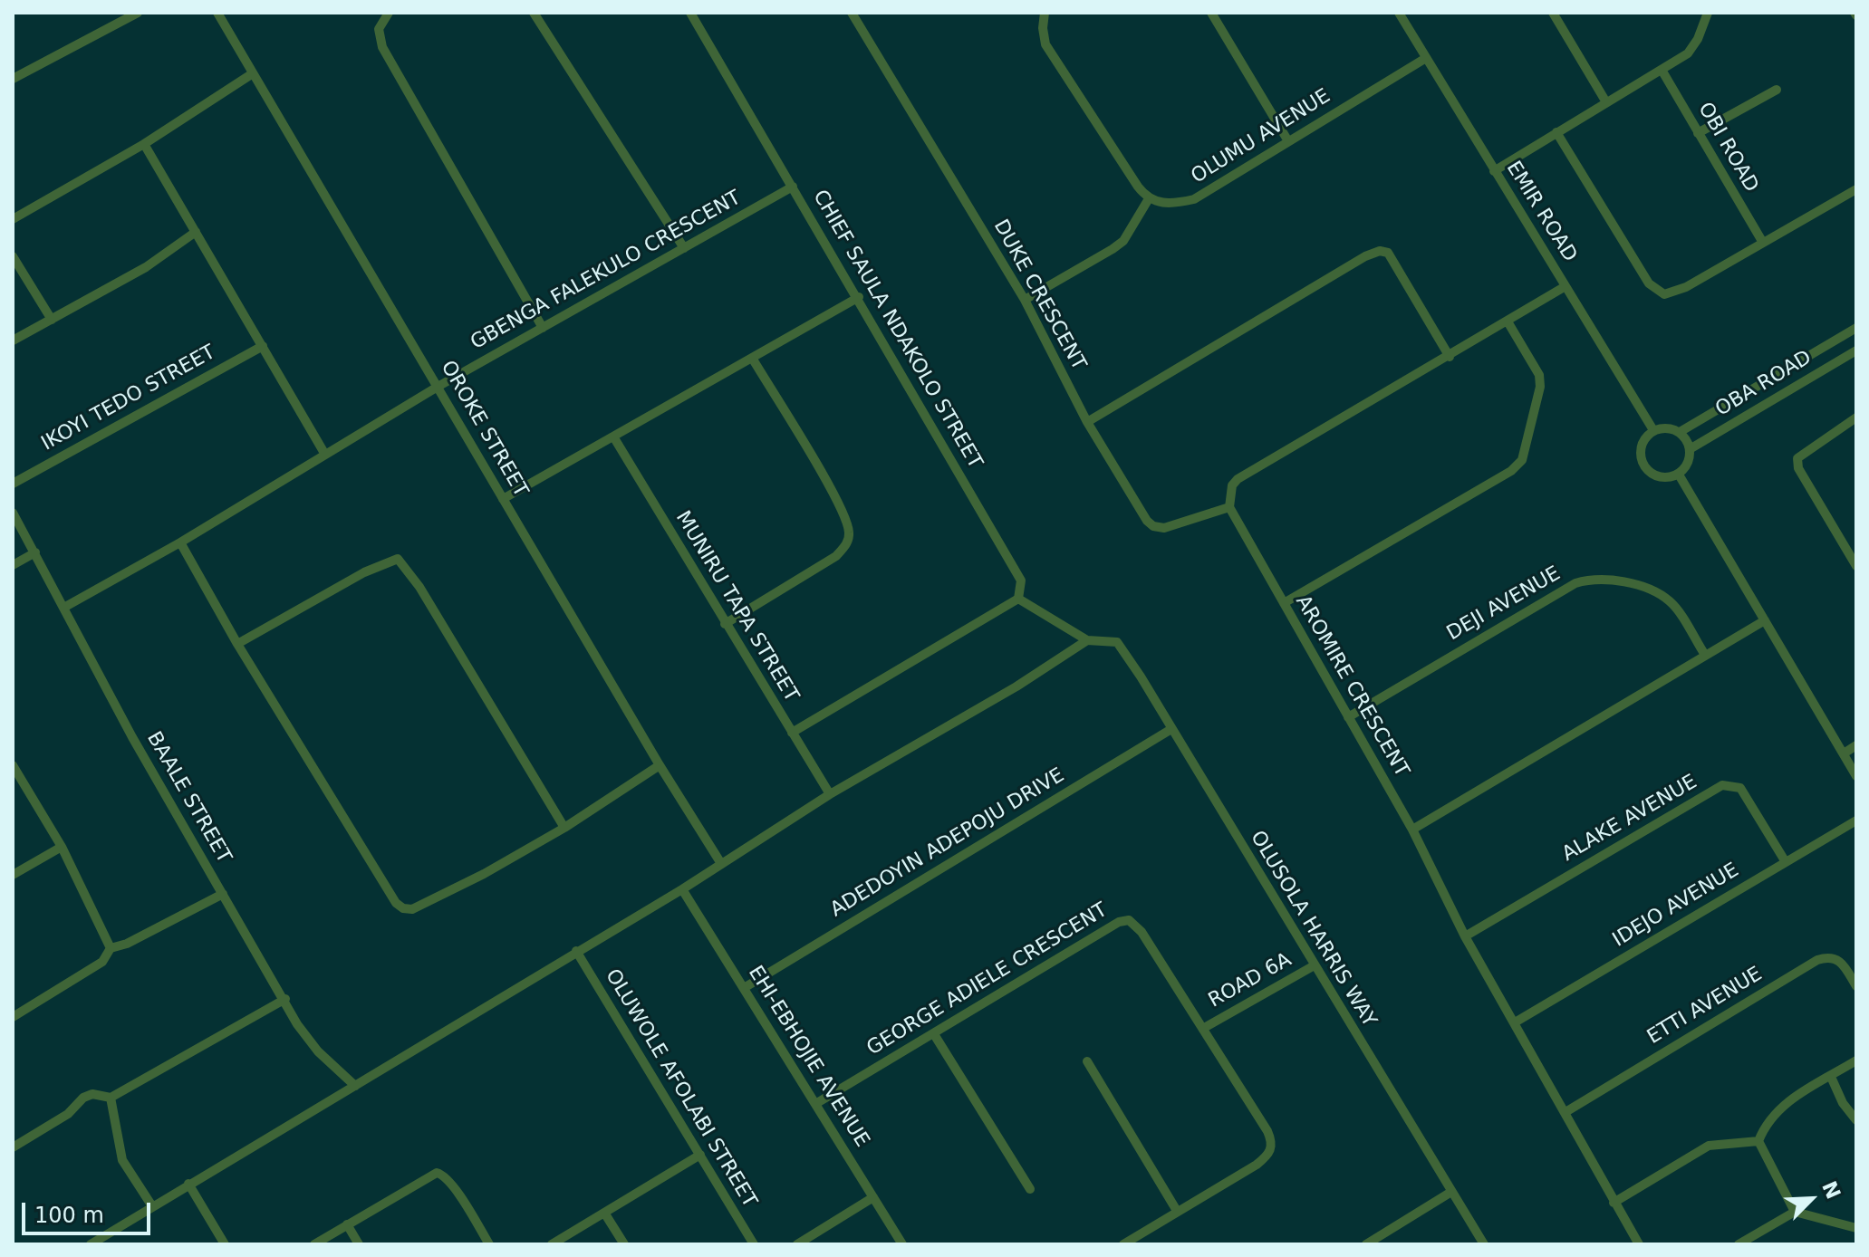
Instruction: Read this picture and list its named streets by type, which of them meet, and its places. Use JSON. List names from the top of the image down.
{
  "streets": {
    "street": [
      "OLUMU AVENUE",
      "OBI ROAD",
      "EMIR ROAD",
      "GBENGA FALEKULO CRESCENT",
      "DUKE CRESCENT",
      "CHIEF SAULA NDAKOLO STREET",
      "OBA ROAD",
      "IKOYI TEDO STREET",
      "OROKE STREET",
      "DEJI AVENUE",
      "MUNIRU TAPA STREET",
      "AROMIRE CRESCENT",
      "BAALE STREET",
      "ALAKE AVENUE",
      "ADEDOYIN ADEPOJU DRIVE",
      "IDEJO AVENUE",
      "OLUSOLA HARRIS WAY",
      "GEORGE ADIELE CRESCENT",
      "ROAD 6A",
      "ETTI AVENUE",
      "EHI-EBHOJIE AVENUE",
      "OLUWOLE AFOLABI STREET"
    ]
  },
  "crossings": [
    ["OLUMU AVENUE", "EMIR ROAD"],
    ["EMIR ROAD", "OBA ROAD"],
    ["GBENGA FALEKULO CRESCENT", "CHIEF SAULA NDAKOLO STREET"],
    ["GBENGA FALEKULO CRESCENT", "OROKE STREET"],
    ["GBENGA FALEKULO CRESCENT", "BAALE STREET"],
    ["DUKE CRESCENT", "AROMIRE CRESCENT"],
    ["DEJI AVENUE", "AROMIRE CRESCENT"],
    ["AROMIRE CRESCENT", "ALAKE AVENUE"],
    ["AROMIRE CRESCENT", "IDEJO AVENUE"],
    ["AROMIRE CRESCENT", "ETTI AVENUE"],
    ["ALAKE AVENUE", "IDEJO AVENUE"],
    ["ADEDOYIN ADEPOJU DRIVE", "OLUSOLA HARRIS WAY"],
    ["ADEDOYIN ADEPOJU DRIVE", "EHI-EBHOJIE AVENUE"],
    ["OLUSOLA HARRIS WAY", "ROAD 6A"],
    ["GEORGE ADIELE CRESCENT", "ROAD 6A"],
    ["GEORGE ADIELE CRESCENT", "EHI-EBHOJIE AVENUE"]
  ],
  "scale_bar": "100 m",
  "north": "top right"
}
